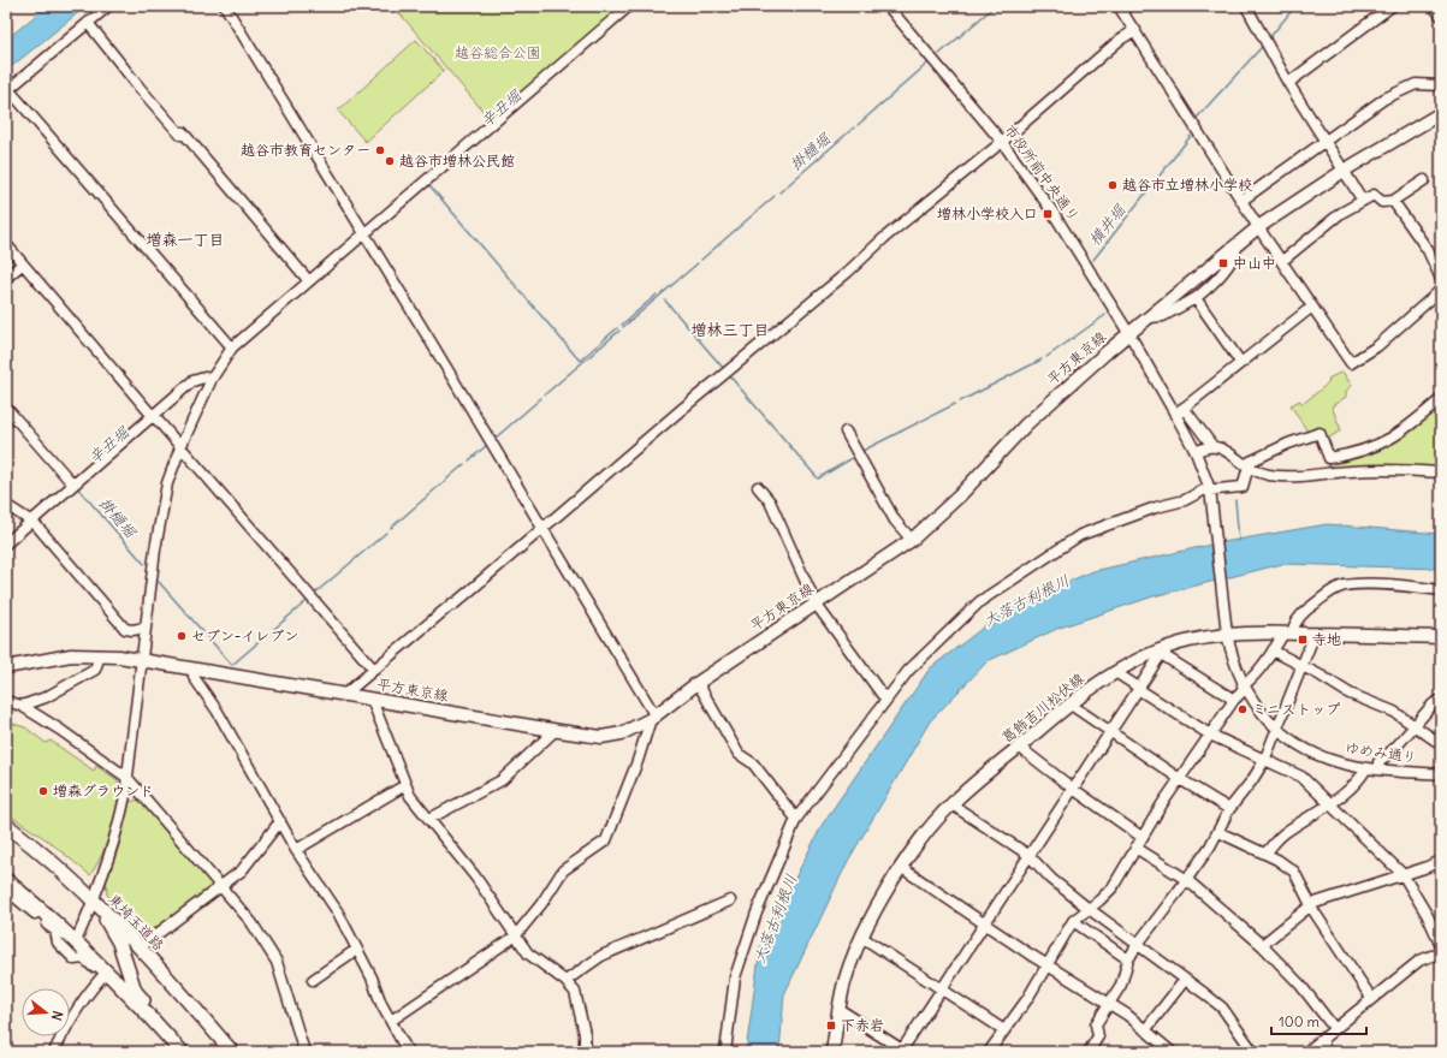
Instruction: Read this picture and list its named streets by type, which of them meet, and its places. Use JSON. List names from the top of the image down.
{
  "streets": {
    "highway": ["東埼玉道路"],
    "main road": ["平方東京線", "葛飾吉川松伏線"],
    "street": ["市役所前中央通り", "ゆめみ通り"]
  },
  "crossings": [
    ["市役所前中央通り", "平方東京線"],
    ["市役所前中央通り", "ゆめみ通り"],
    ["葛飾吉川松伏線", "ゆめみ通り"]
  ],
  "districts": ["増森一丁目", "増林三丁目"],
  "water": [
    "辛丑堀",
    "掛樋堀",
    "横井堀",
    "大落古利根川"
  ],
  "parks": ["越谷総合公園"],
  "places": {
    "other": [
      "越谷市教育センター",
      "越谷市増林公民館",
      "越谷市立増林小学校",
      "セブン-イレブン",
      "ミニストップ",
      "増森グラウンド"
    ],
    "transit": [
      "増林小学校入口",
      "中山中",
      "寺地",
      "下赤岩"
    ]
  },
  "scale_bar": "100 m",
  "north": "right"
}
